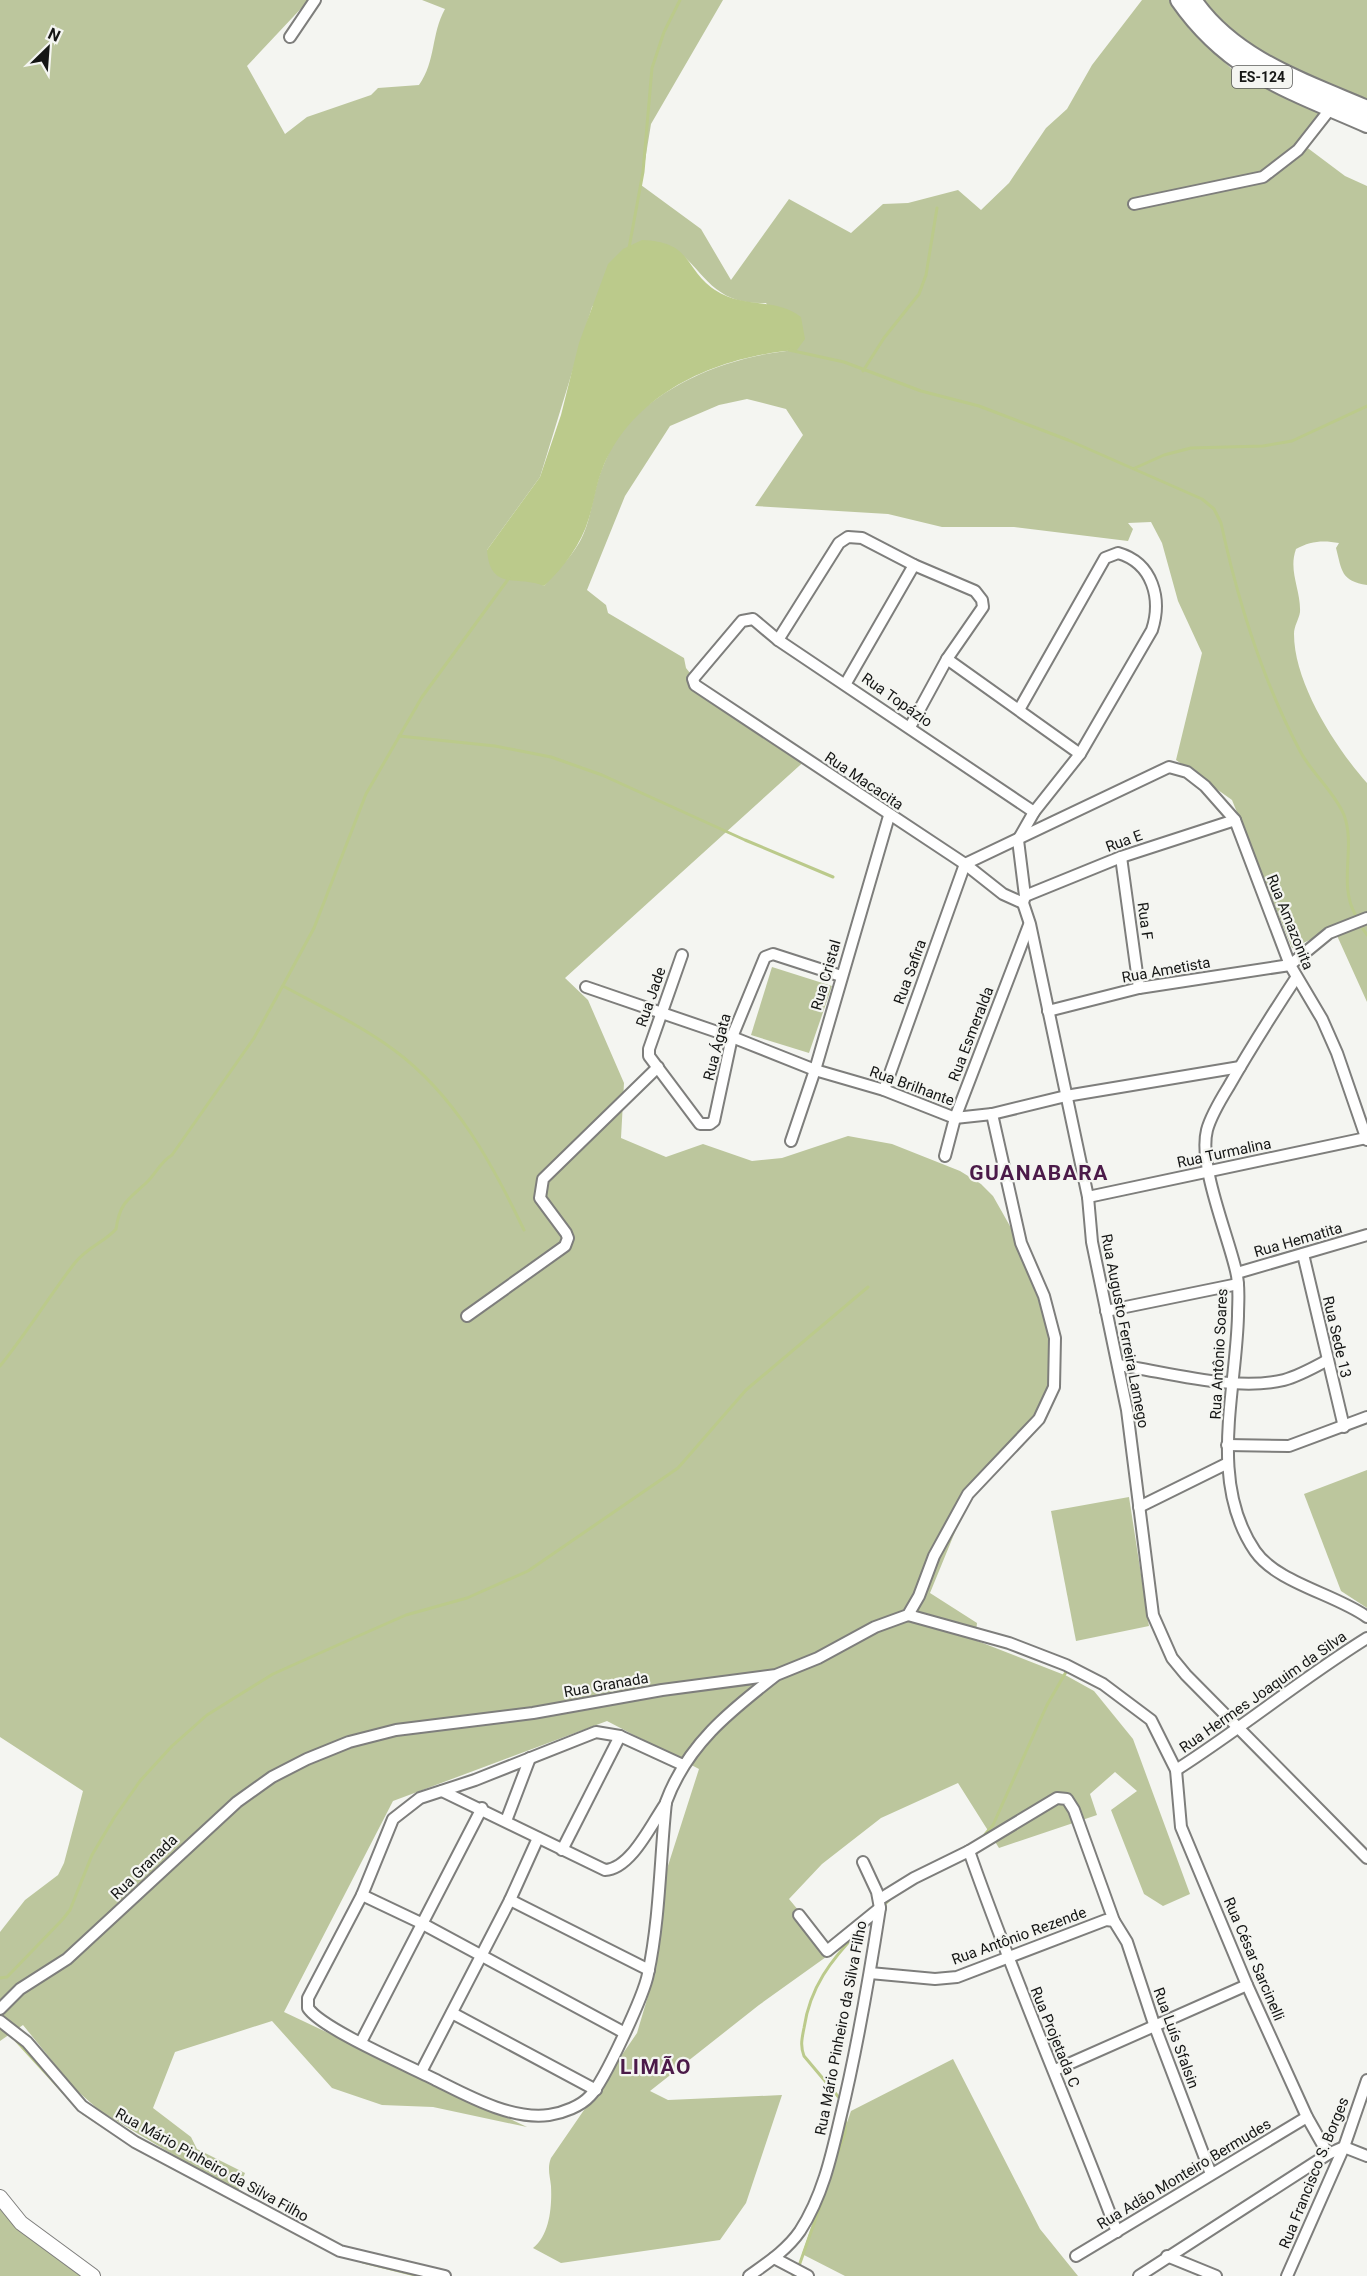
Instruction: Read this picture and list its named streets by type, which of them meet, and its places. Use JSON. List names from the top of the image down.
{
  "streets": {
    "main road": ["ES-124"],
    "street": [
      "Rua Topázio",
      "Rua Macacita",
      "Rua E",
      "Rua F",
      "Rua Amazonita",
      "Rua Ametista",
      "Rua Safira",
      "Rua Cristal",
      "Rua Jade",
      "Rua Esmeralda",
      "Rua Ágata",
      "Rua Brilhante",
      "Rua Turmalina",
      "Rua Hematita",
      "Rua Augusto Ferreira Lamego",
      "Rua Sede 13",
      "Rua Antônio Soares",
      "Rua Granada",
      "Rua Hermes Joaquim da Silva",
      "Rua Antônio Rezende",
      "Rua César Sarcinelli",
      "Rua Mário Pinheiro da Silva Filho",
      "Rua Projetada C",
      "Rua Luís Sfalsin",
      "Rua Francisco S. Borges",
      "Rua Adão Monteiro Bermudes"
    ]
  },
  "crossings": [
    ["Rua Topázio", "Rua Macacita"],
    ["Rua Macacita", "Rua E"],
    ["Rua Macacita", "Rua Safira"],
    ["Rua Macacita", "Rua Cristal"],
    ["Rua Macacita", "Rua Augusto Ferreira Lamego"],
    ["Rua E", "Rua F"],
    ["Rua E", "Rua Amazonita"],
    ["Rua E", "Rua Augusto Ferreira Lamego"],
    ["Rua F", "Rua Ametista"],
    ["Rua Amazonita", "Rua Ametista"],
    ["Rua Amazonita", "Rua Turmalina"],
    ["Rua Amazonita", "Rua Augusto Ferreira Lamego"],
    ["Rua Amazonita", "Rua Antônio Soares"],
    ["Rua Ametista", "Rua Augusto Ferreira Lamego"],
    ["Rua Safira", "Rua Brilhante"],
    ["Rua Cristal", "Rua Ágata"],
    ["Rua Cristal", "Rua Brilhante"],
    ["Rua Jade", "Rua Ágata"],
    ["Rua Jade", "Rua Brilhante"],
    ["Rua Esmeralda", "Rua Brilhante"],
    ["Rua Esmeralda", "Rua Augusto Ferreira Lamego"],
    ["Rua Ágata", "Rua Brilhante"],
    ["Rua Brilhante", "Rua Augusto Ferreira Lamego"],
    ["Rua Brilhante", "Rua Antônio Soares"],
    ["Rua Turmalina", "Rua Augusto Ferreira Lamego"],
    ["Rua Turmalina", "Rua Antônio Soares"],
    ["Rua Hematita", "Rua Augusto Ferreira Lamego"],
    ["Rua Hematita", "Rua Sede 13"],
    ["Rua Hematita", "Rua Antônio Soares"],
    ["Rua Augusto Ferreira Lamego", "Rua Hermes Joaquim da Silva"],
    ["Rua Hermes Joaquim da Silva", "Rua César Sarcinelli"],
    ["Rua Antônio Rezende", "Rua Mário Pinheiro da Silva Filho"],
    ["Rua Antônio Rezende", "Rua Projetada C"],
    ["Rua Antônio Rezende", "Rua Luís Sfalsin"],
    ["Rua César Sarcinelli", "Rua Adão Monteiro Bermudes"],
    ["Rua Projetada C", "Rua Luís Sfalsin"],
    ["Rua Projetada C", "Rua Adão Monteiro Bermudes"],
    ["Rua Luís Sfalsin", "Rua Adão Monteiro Bermudes"]
  ],
  "districts": ["GUANABARA", "LIMÃO"],
  "north": "top right"
}
